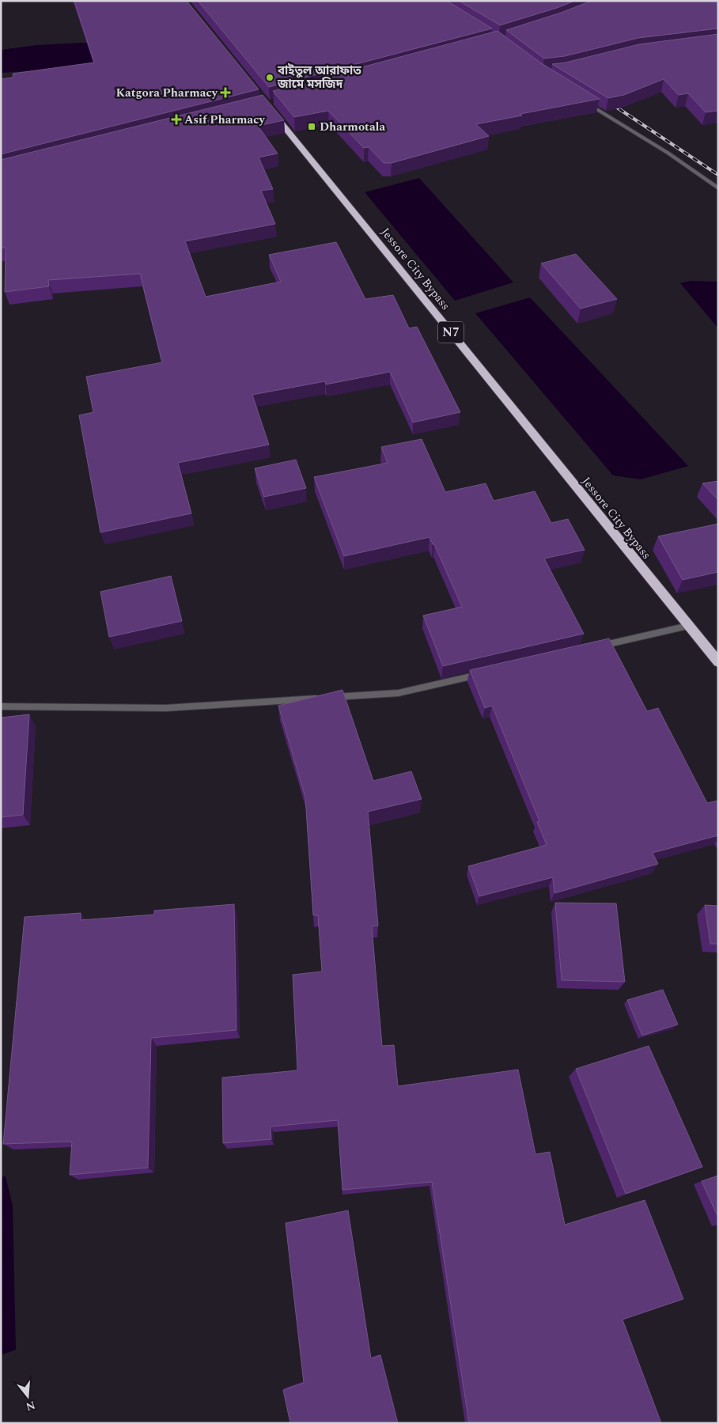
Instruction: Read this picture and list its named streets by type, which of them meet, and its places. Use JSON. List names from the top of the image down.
{
  "streets": {
    "highway": ["Jessore City Bypass", "N7"]
  },
  "places": {
    "other": ["বাইতুল আরাফাত জামে মসজিদ"],
    "health": ["Katgora Pharmacy", "Asif Pharmacy"],
    "transit": ["Dharmotala"]
  },
  "north": "bottom"
}
